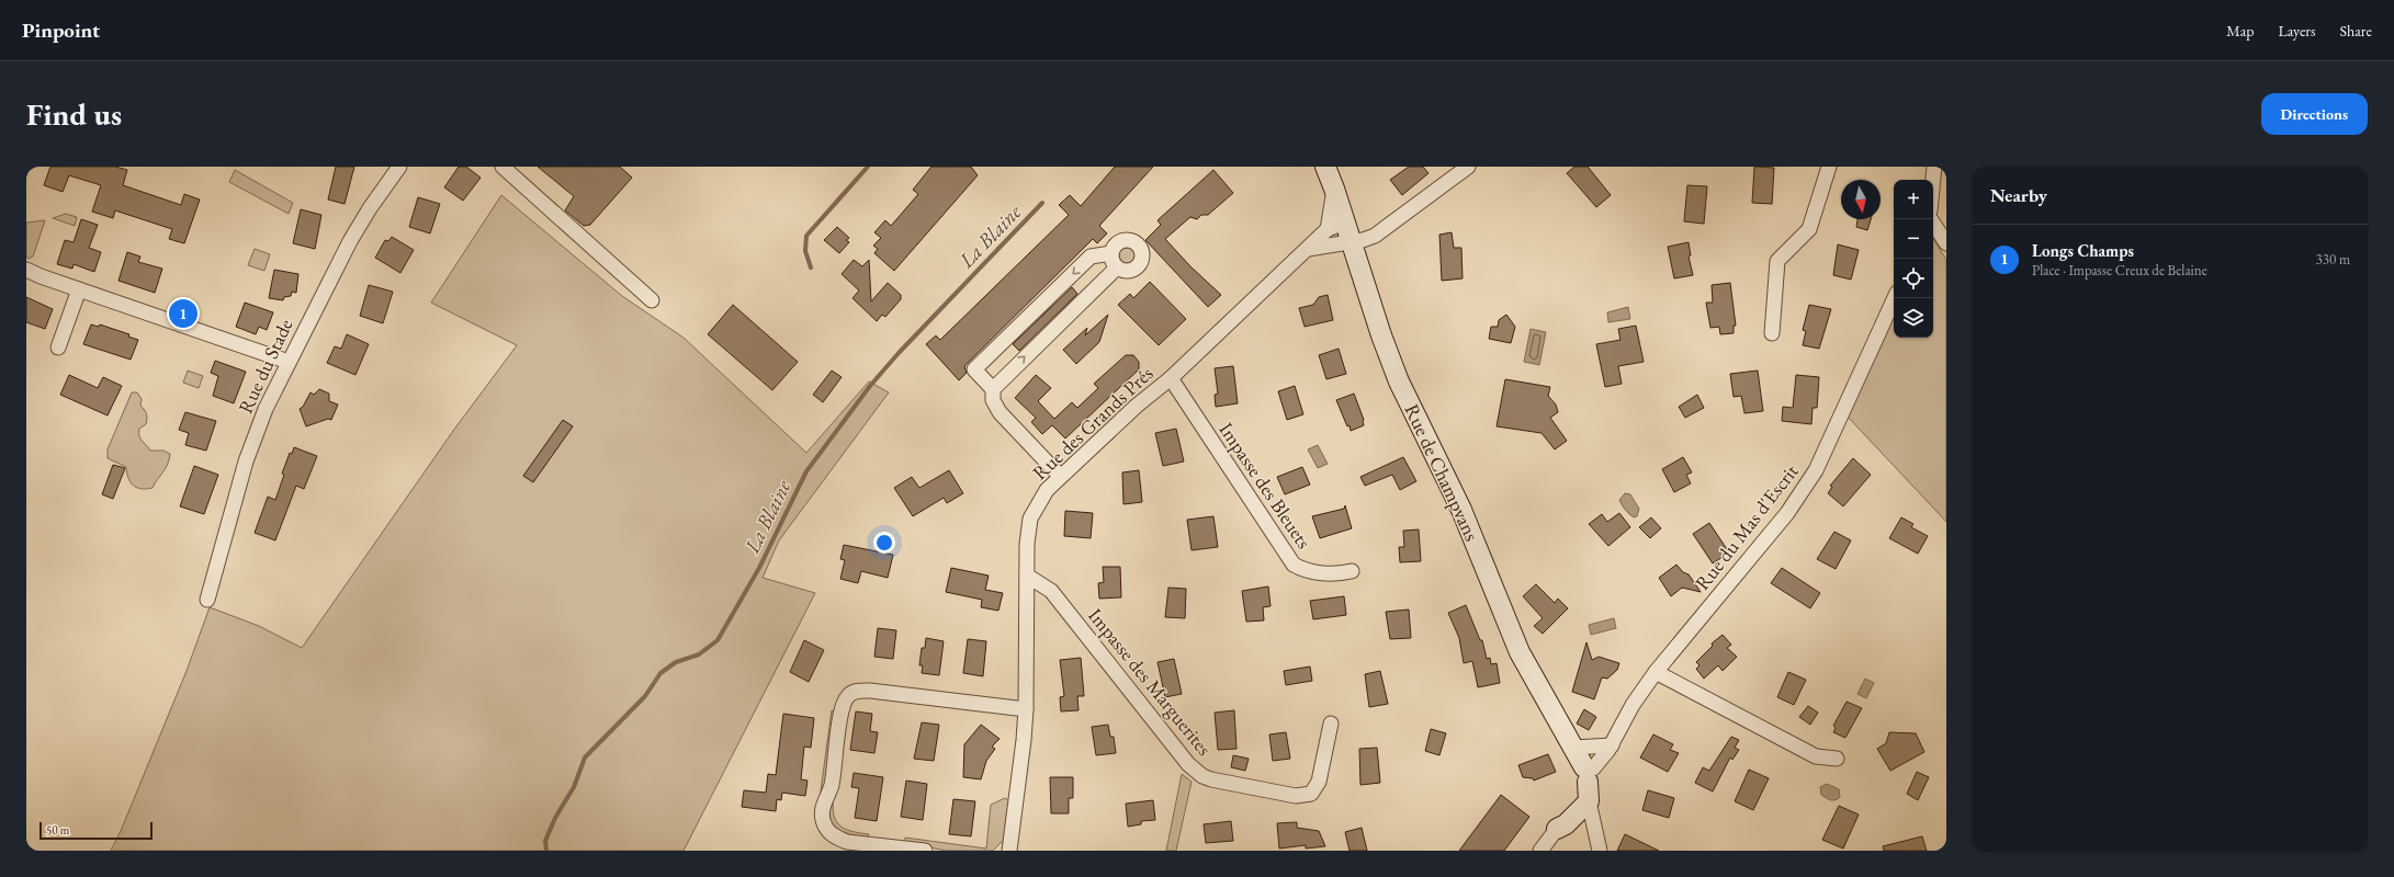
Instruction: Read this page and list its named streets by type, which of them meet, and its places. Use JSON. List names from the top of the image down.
{
  "streets": {
    "street": [
      "Rue du Stade",
      "Rue des Grands Prés",
      "Rue de Champvans",
      "Impasse des Bleuets",
      "Rue du Mas d'Escrit",
      "Impasse des Marguerites"
    ]
  },
  "crossings": [
    ["Rue des Grands Prés", "Rue de Champvans"],
    ["Rue des Grands Prés", "Impasse des Bleuets"],
    ["Rue des Grands Prés", "Impasse des Marguerites"],
    ["Rue de Champvans", "Rue du Mas d'Escrit"]
  ],
  "water": ["La Blaine"],
  "scale_bar": "50 m",
  "north": "bottom",
  "page": {
    "header": "Pinpoint",
    "nav": ["Map", "Layers", "Share"],
    "buttons": "Directions",
    "title": "Find us",
    "heading": "Nearby",
    "map_buttons": ["+", "−"],
    "list": [
      {
        "mark": "1",
        "name": "Longs Champs",
        "note": "Place · Impasse Creux de Belaine",
        "value": "330 m"
      }
    ],
    "pins": "1",
    "scale": "50 m"
  }
}
